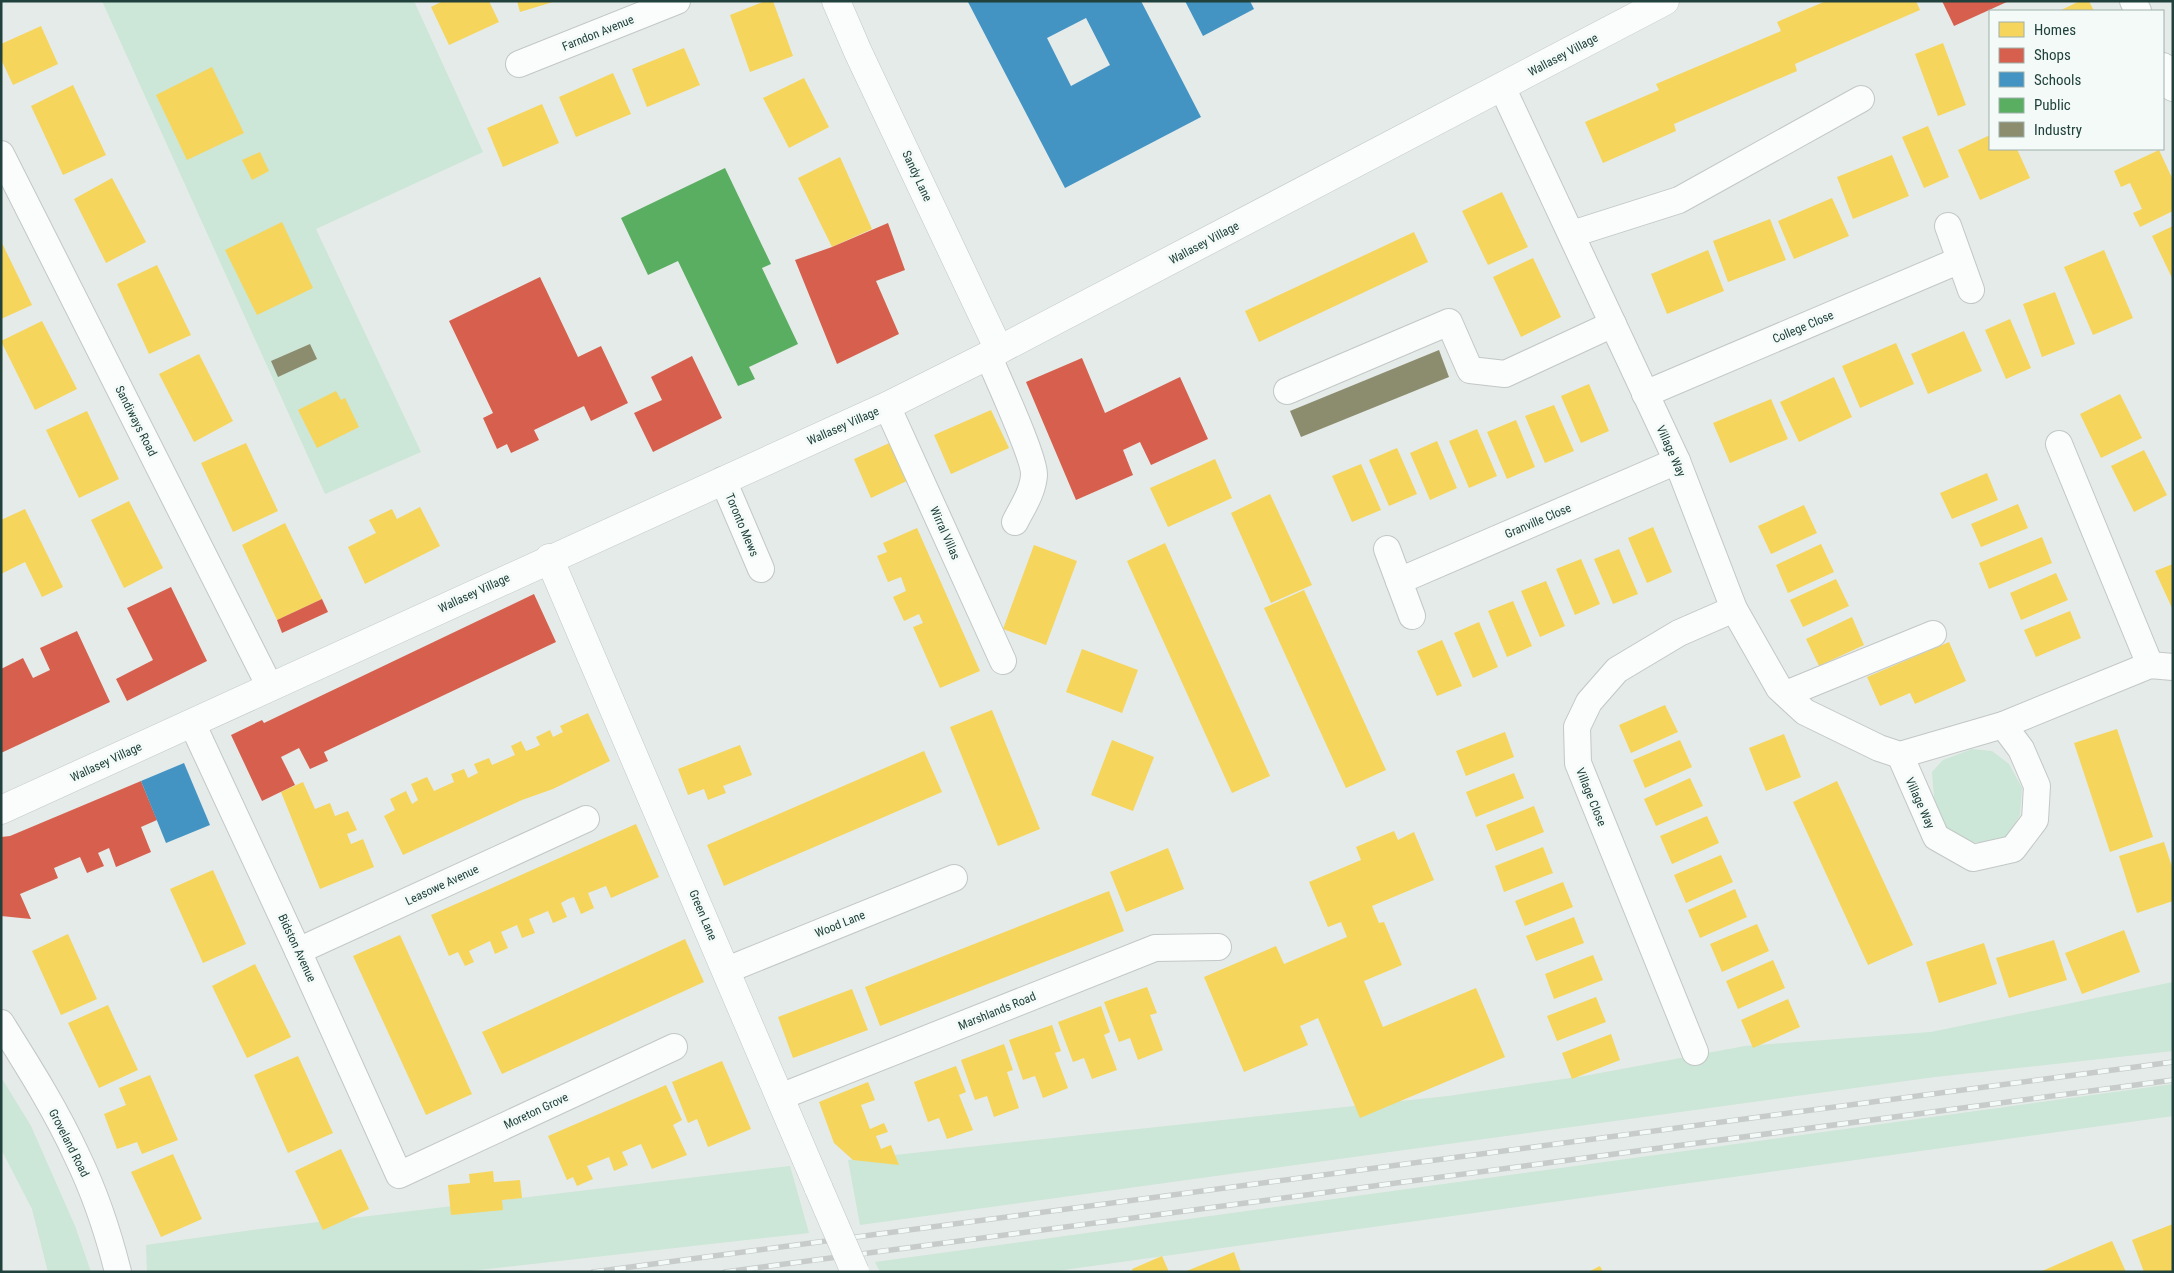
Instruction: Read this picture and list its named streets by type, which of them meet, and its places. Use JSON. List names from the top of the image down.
{
  "streets": {
    "main road": ["Wallasey Village", "Sandy Lane", "Green Lane"],
    "street": [
      "Farndon Avenue",
      "College Close",
      "Sandiways Road",
      "Village Way",
      "Granville Close",
      "Toronto Mews",
      "Wirral Villas",
      "Village Close",
      "Leasowe Avenue",
      "Wood Lane",
      "Bidston Avenue",
      "Marshlands Road",
      "Moreton Grove",
      "Groveland Road"
    ]
  },
  "crossings": [
    ["Wallasey Village", "Sandy Lane"],
    ["Wallasey Village", "Sandiways Road"],
    ["Wallasey Village", "Village Way"],
    ["Wallasey Village", "Toronto Mews"],
    ["Wallasey Village", "Wirral Villas"],
    ["Wallasey Village", "Green Lane"],
    ["Wallasey Village", "Bidston Avenue"],
    ["College Close", "Village Way"],
    ["Village Way", "Granville Close"],
    ["Village Way", "Village Close"],
    ["Leasowe Avenue", "Bidston Avenue"],
    ["Green Lane", "Wood Lane"],
    ["Green Lane", "Marshlands Road"],
    ["Bidston Avenue", "Moreton Grove"]
  ],
  "legend": [
    "Homes",
    "Shops",
    "Schools",
    "Public",
    "Industry"
  ]
}
